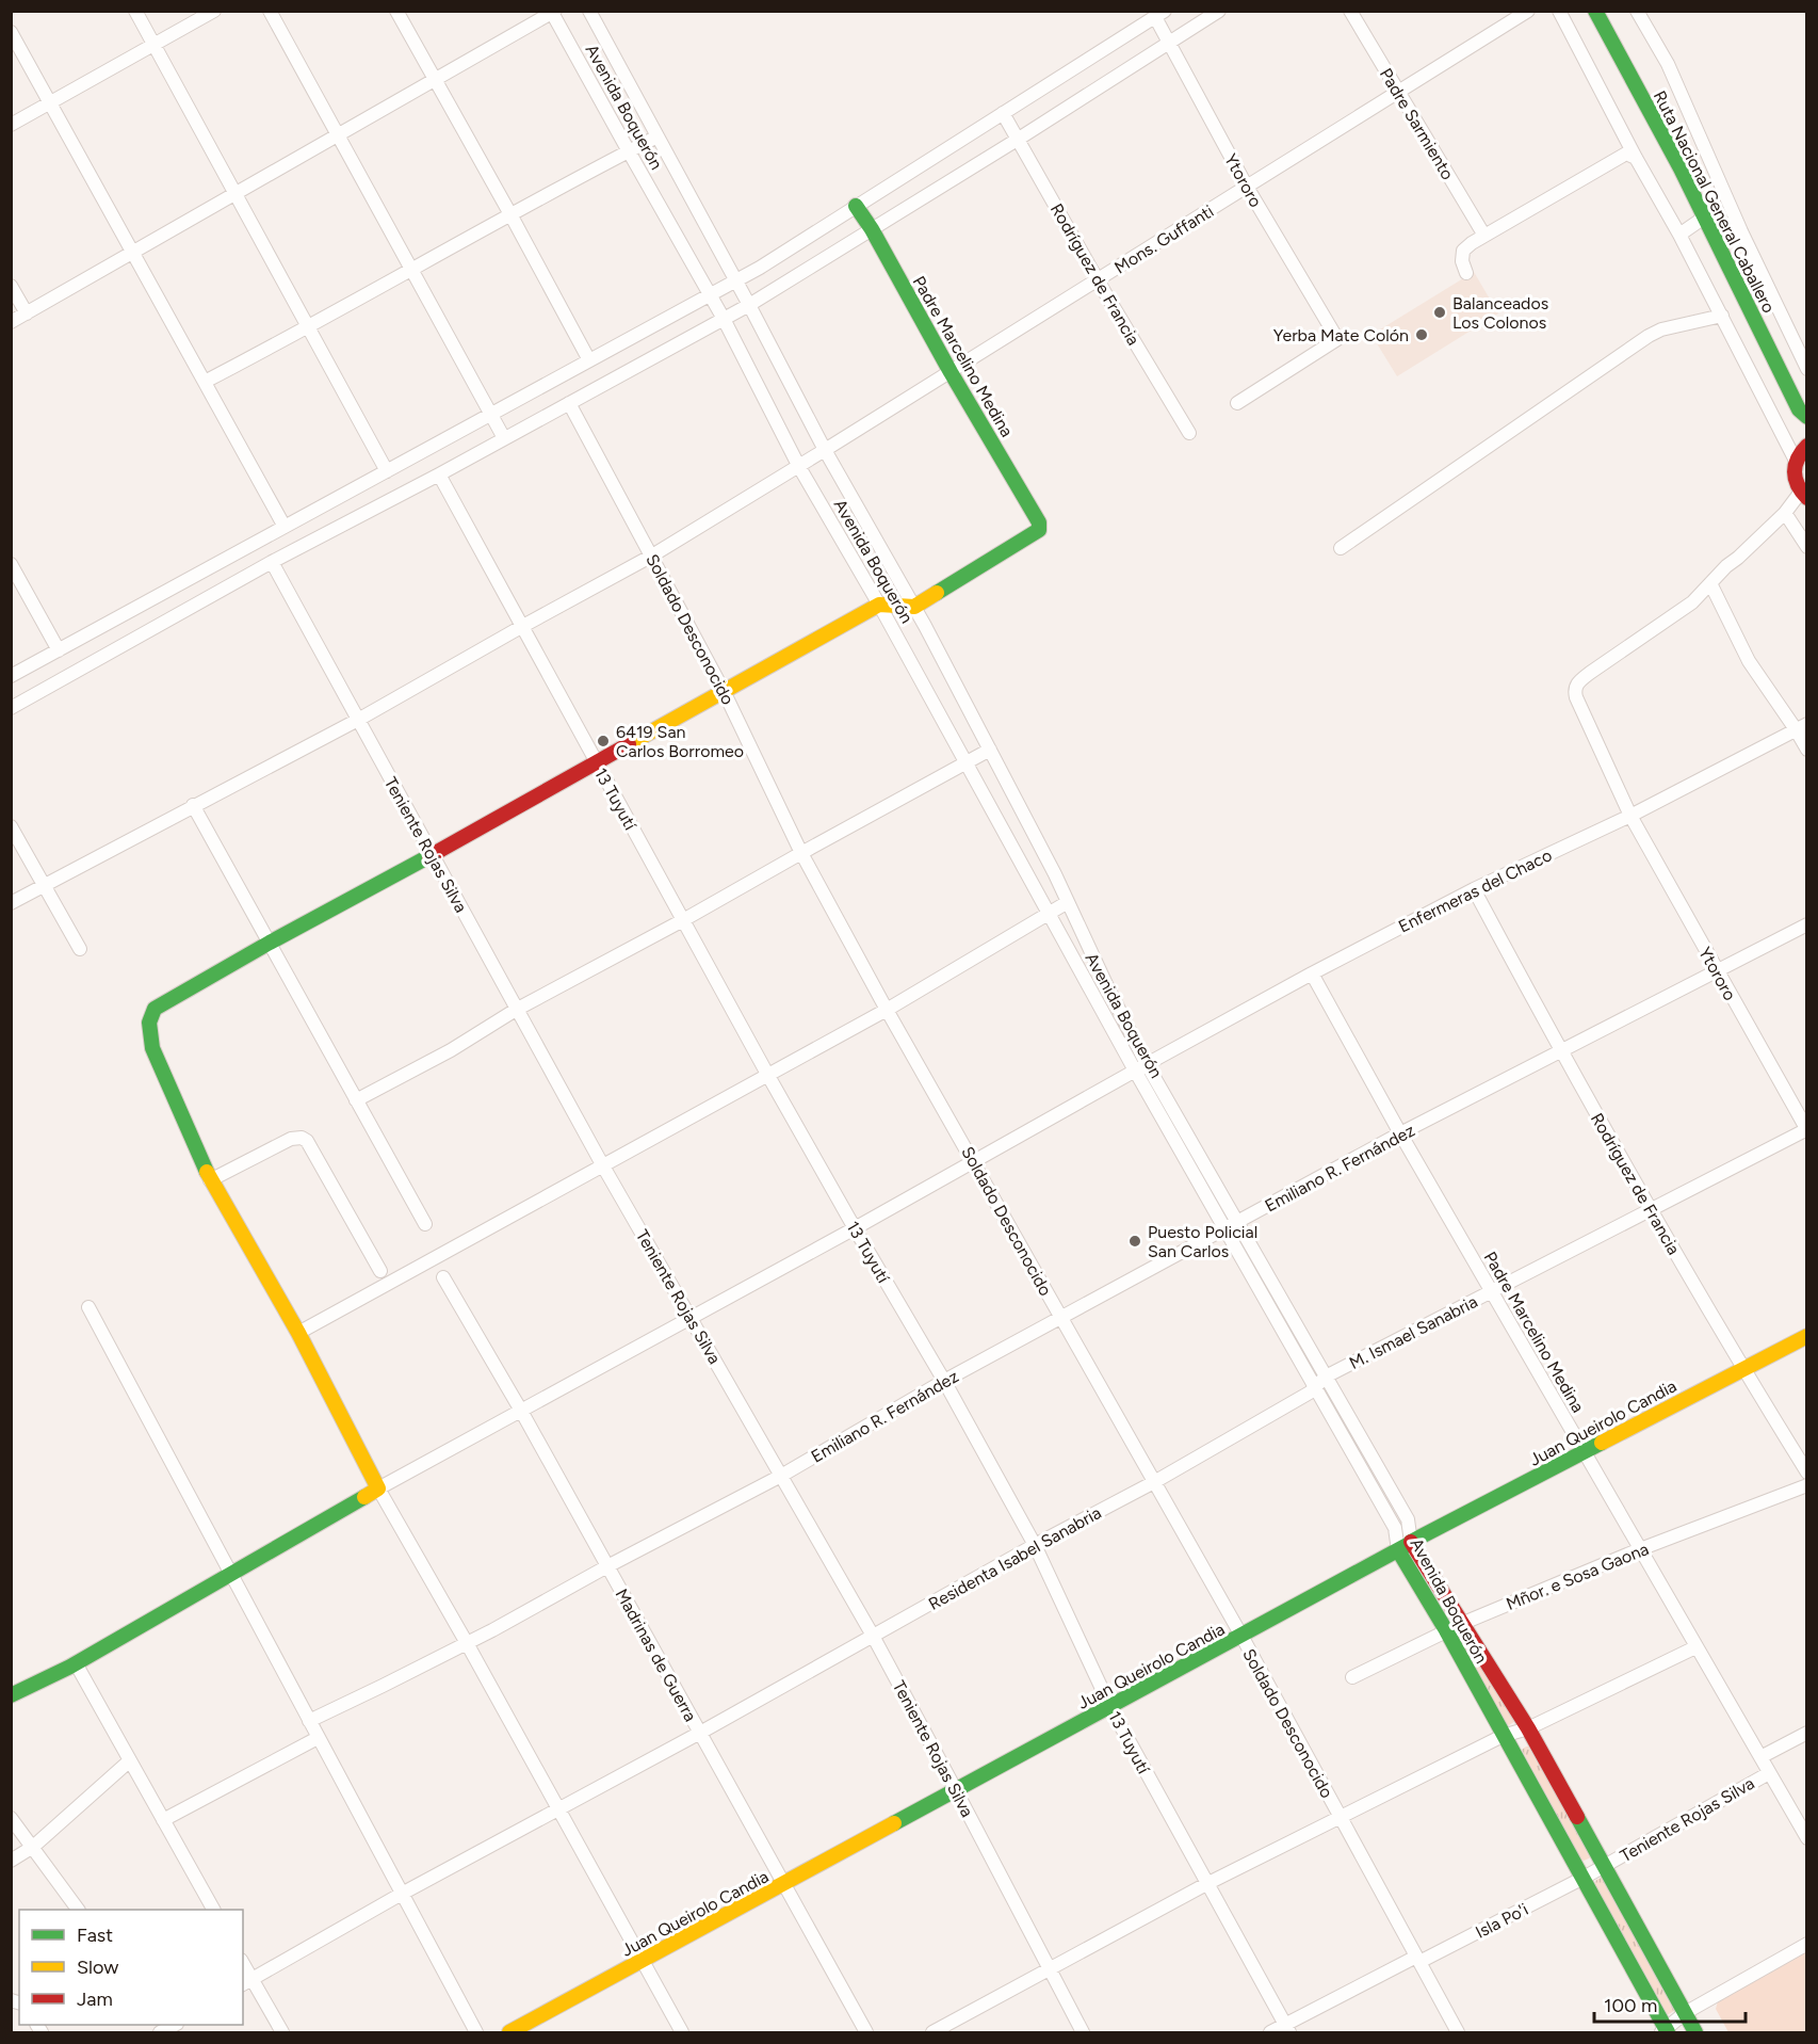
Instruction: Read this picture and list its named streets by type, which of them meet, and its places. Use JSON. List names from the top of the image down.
{
  "streets": {
    "main road": [
      "Avenida Boquerón",
      "Ruta Nacional General Caballero",
      "Padre Marcelino Medina",
      "Juan Queirolo Candia"
    ],
    "street": [
      "Padre Sarmiento",
      "Ytororo",
      "Mons. Guffanti",
      "Rodríguez de Francia",
      "Soldado Desconocido",
      "13 Tuyutí",
      "Teniente Rojas Silva",
      "Enfermeras del Chaco",
      "Emiliano R. Fernández",
      "M. Ismael Sanabria",
      "Residenta Isabel Sanabria",
      "Mñor. e Sosa Gaona",
      "Madrinas de Guerra",
      "Isla Po'i"
    ]
  },
  "crossings": [
    ["Avenida Boquerón", "Mons. Guffanti"],
    ["Avenida Boquerón", "Padre Marcelino Medina"],
    ["Avenida Boquerón", "Teniente Rojas Silva"],
    ["Avenida Boquerón", "Enfermeras del Chaco"],
    ["Avenida Boquerón", "Emiliano R. Fernández"],
    ["Avenida Boquerón", "M. Ismael Sanabria"],
    ["Avenida Boquerón", "Juan Queirolo Candia"],
    ["Avenida Boquerón", "Residenta Isabel Sanabria"],
    ["Avenida Boquerón", "Mñor. e Sosa Gaona"],
    ["Avenida Boquerón", "Isla Po'i"],
    ["Padre Sarmiento", "Mons. Guffanti"],
    ["Ytororo", "Ruta Nacional General Caballero"],
    ["Ytororo", "Mons. Guffanti"],
    ["Ytororo", "Enfermeras del Chaco"],
    ["Ytororo", "Emiliano R. Fernández"],
    ["Ytororo", "M. Ismael Sanabria"],
    ["Mons. Guffanti", "Rodríguez de Francia"],
    ["Mons. Guffanti", "Padre Marcelino Medina"],
    ["Mons. Guffanti", "Soldado Desconocido"],
    ["Mons. Guffanti", "13 Tuyutí"],
    ["Mons. Guffanti", "Teniente Rojas Silva"],
    ["Rodríguez de Francia", "Enfermeras del Chaco"],
    ["Rodríguez de Francia", "Emiliano R. Fernández"],
    ["Rodríguez de Francia", "M. Ismael Sanabria"],
    ["Rodríguez de Francia", "Juan Queirolo Candia"],
    ["Padre Marcelino Medina", "Teniente Rojas Silva"],
    ["Padre Marcelino Medina", "Enfermeras del Chaco"],
    ["Padre Marcelino Medina", "Emiliano R. Fernández"],
    ["Padre Marcelino Medina", "M. Ismael Sanabria"],
    ["Padre Marcelino Medina", "Juan Queirolo Candia"],
    ["Padre Marcelino Medina", "Mñor. e Sosa Gaona"],
    ["Soldado Desconocido", "Enfermeras del Chaco"],
    ["Soldado Desconocido", "Emiliano R. Fernández"],
    ["Soldado Desconocido", "Juan Queirolo Candia"],
    ["Soldado Desconocido", "Residenta Isabel Sanabria"],
    ["Soldado Desconocido", "Isla Po'i"],
    ["13 Tuyutí", "Enfermeras del Chaco"],
    ["13 Tuyutí", "Emiliano R. Fernández"],
    ["13 Tuyutí", "Juan Queirolo Candia"],
    ["13 Tuyutí", "Residenta Isabel Sanabria"],
    ["13 Tuyutí", "Isla Po'i"],
    ["Teniente Rojas Silva", "Enfermeras del Chaco"],
    ["Teniente Rojas Silva", "Emiliano R. Fernández"],
    ["Teniente Rojas Silva", "Juan Queirolo Candia"],
    ["Teniente Rojas Silva", "Residenta Isabel Sanabria"],
    ["Teniente Rojas Silva", "Isla Po'i"],
    ["Enfermeras del Chaco", "Madrinas de Guerra"],
    ["Emiliano R. Fernández", "Madrinas de Guerra"],
    ["M. Ismael Sanabria", "Residenta Isabel Sanabria"],
    ["Juan Queirolo Candia", "Madrinas de Guerra"],
    ["Residenta Isabel Sanabria", "Madrinas de Guerra"]
  ],
  "places": [
    "Balanceados Los Colonos",
    "Yerba Mate Colón",
    "6419 San Carlos Borromeo",
    "Puesto Policial San Carlos"
  ],
  "legend": ["Fast", "Slow", "Jam"],
  "scale_bar": "100 m"
}
